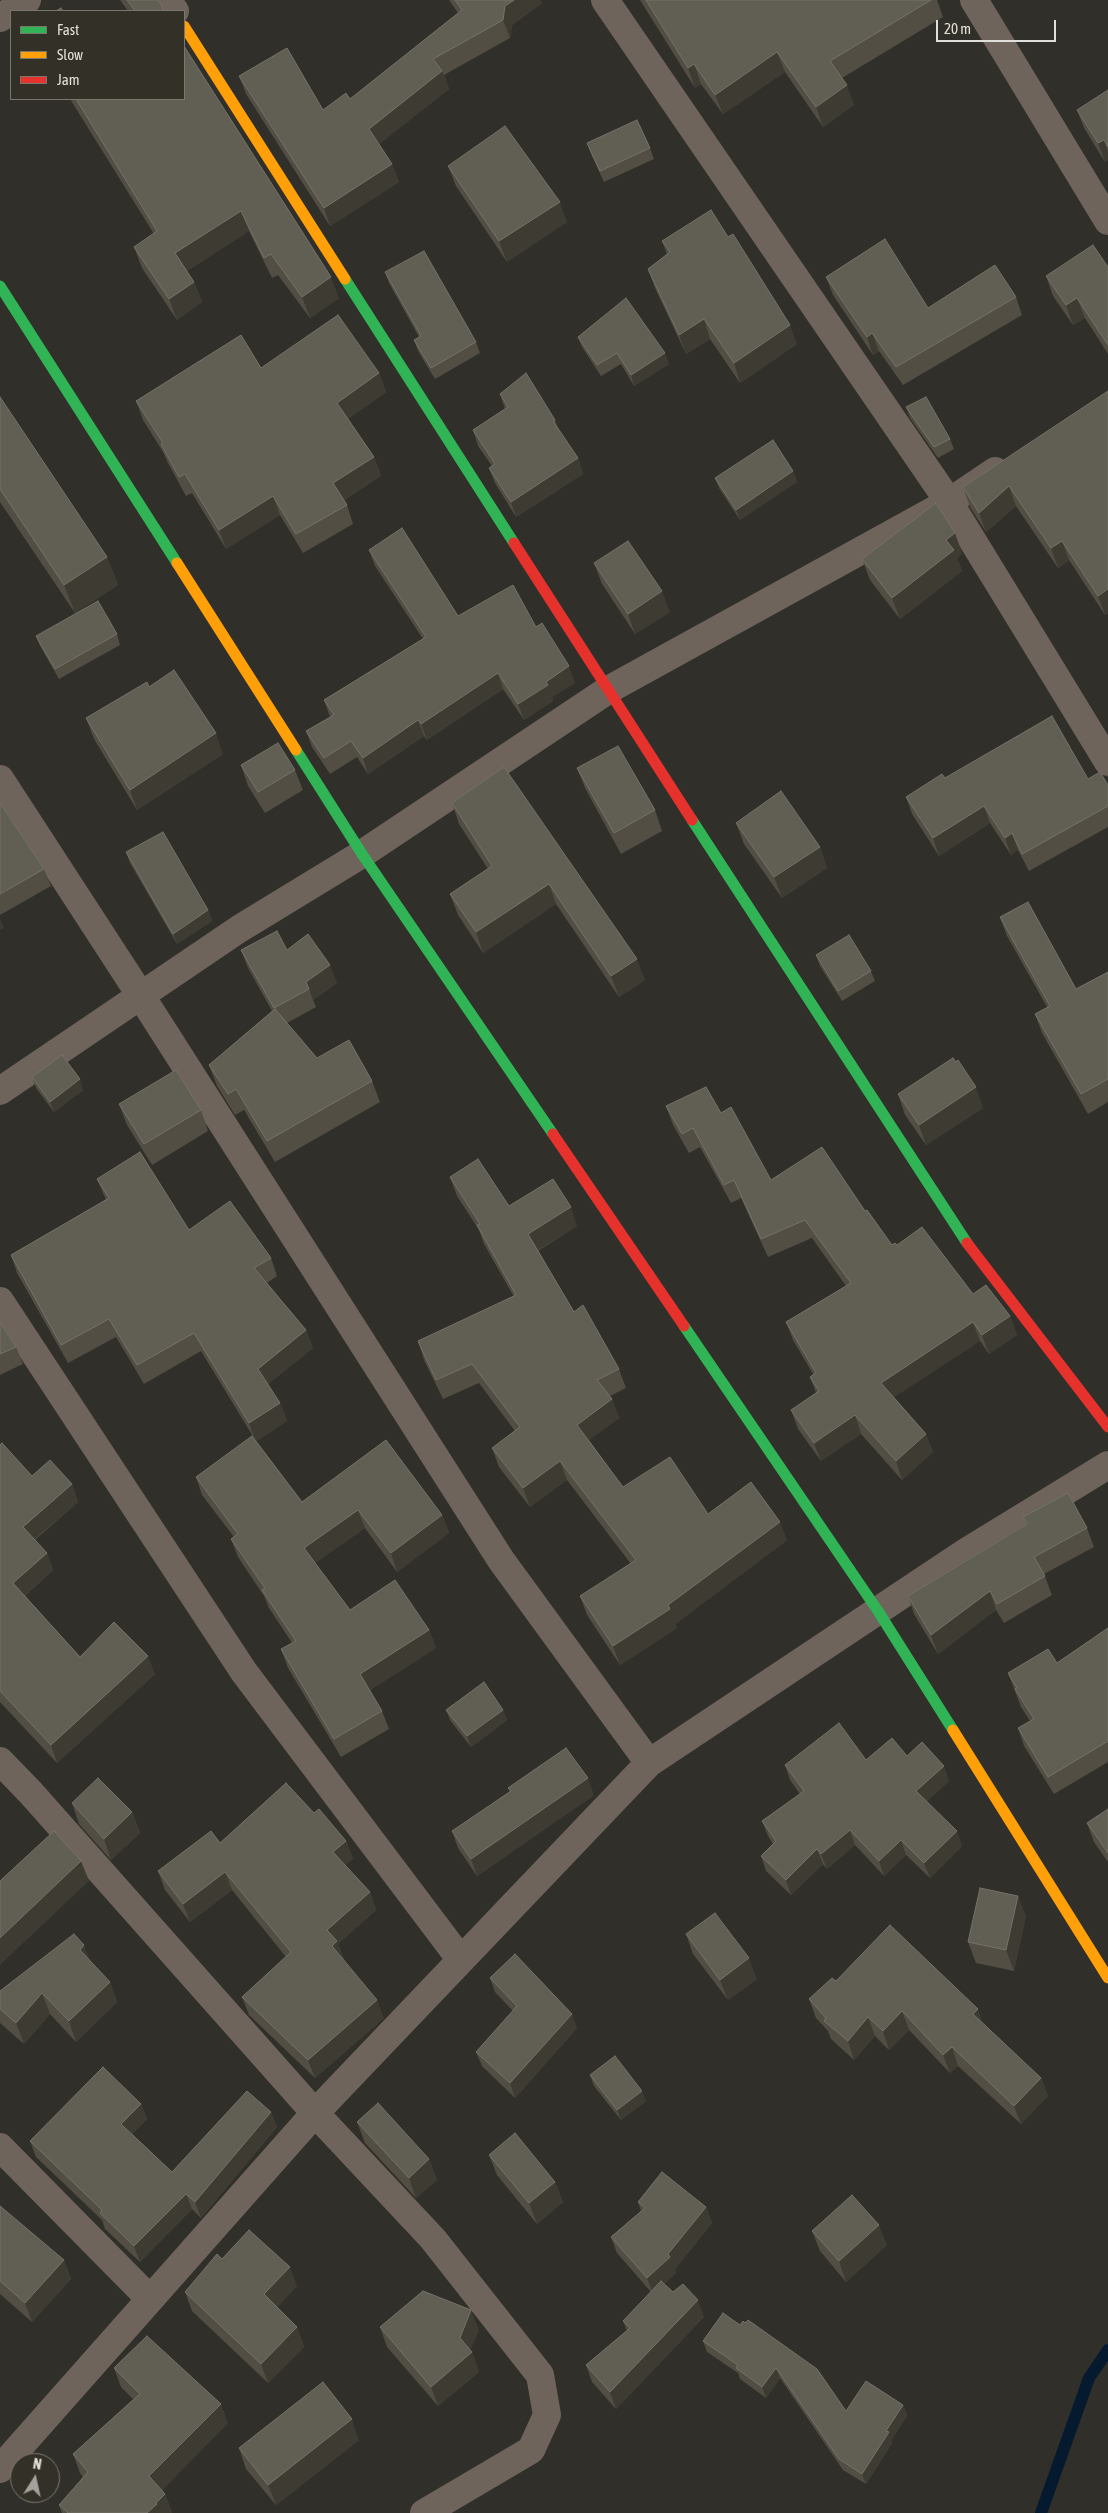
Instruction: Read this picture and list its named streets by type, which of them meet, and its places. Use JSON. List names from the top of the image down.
{
  "legend": ["Fast", "Slow", "Jam"],
  "scale_bar": "20 m",
  "north": "top"
}
